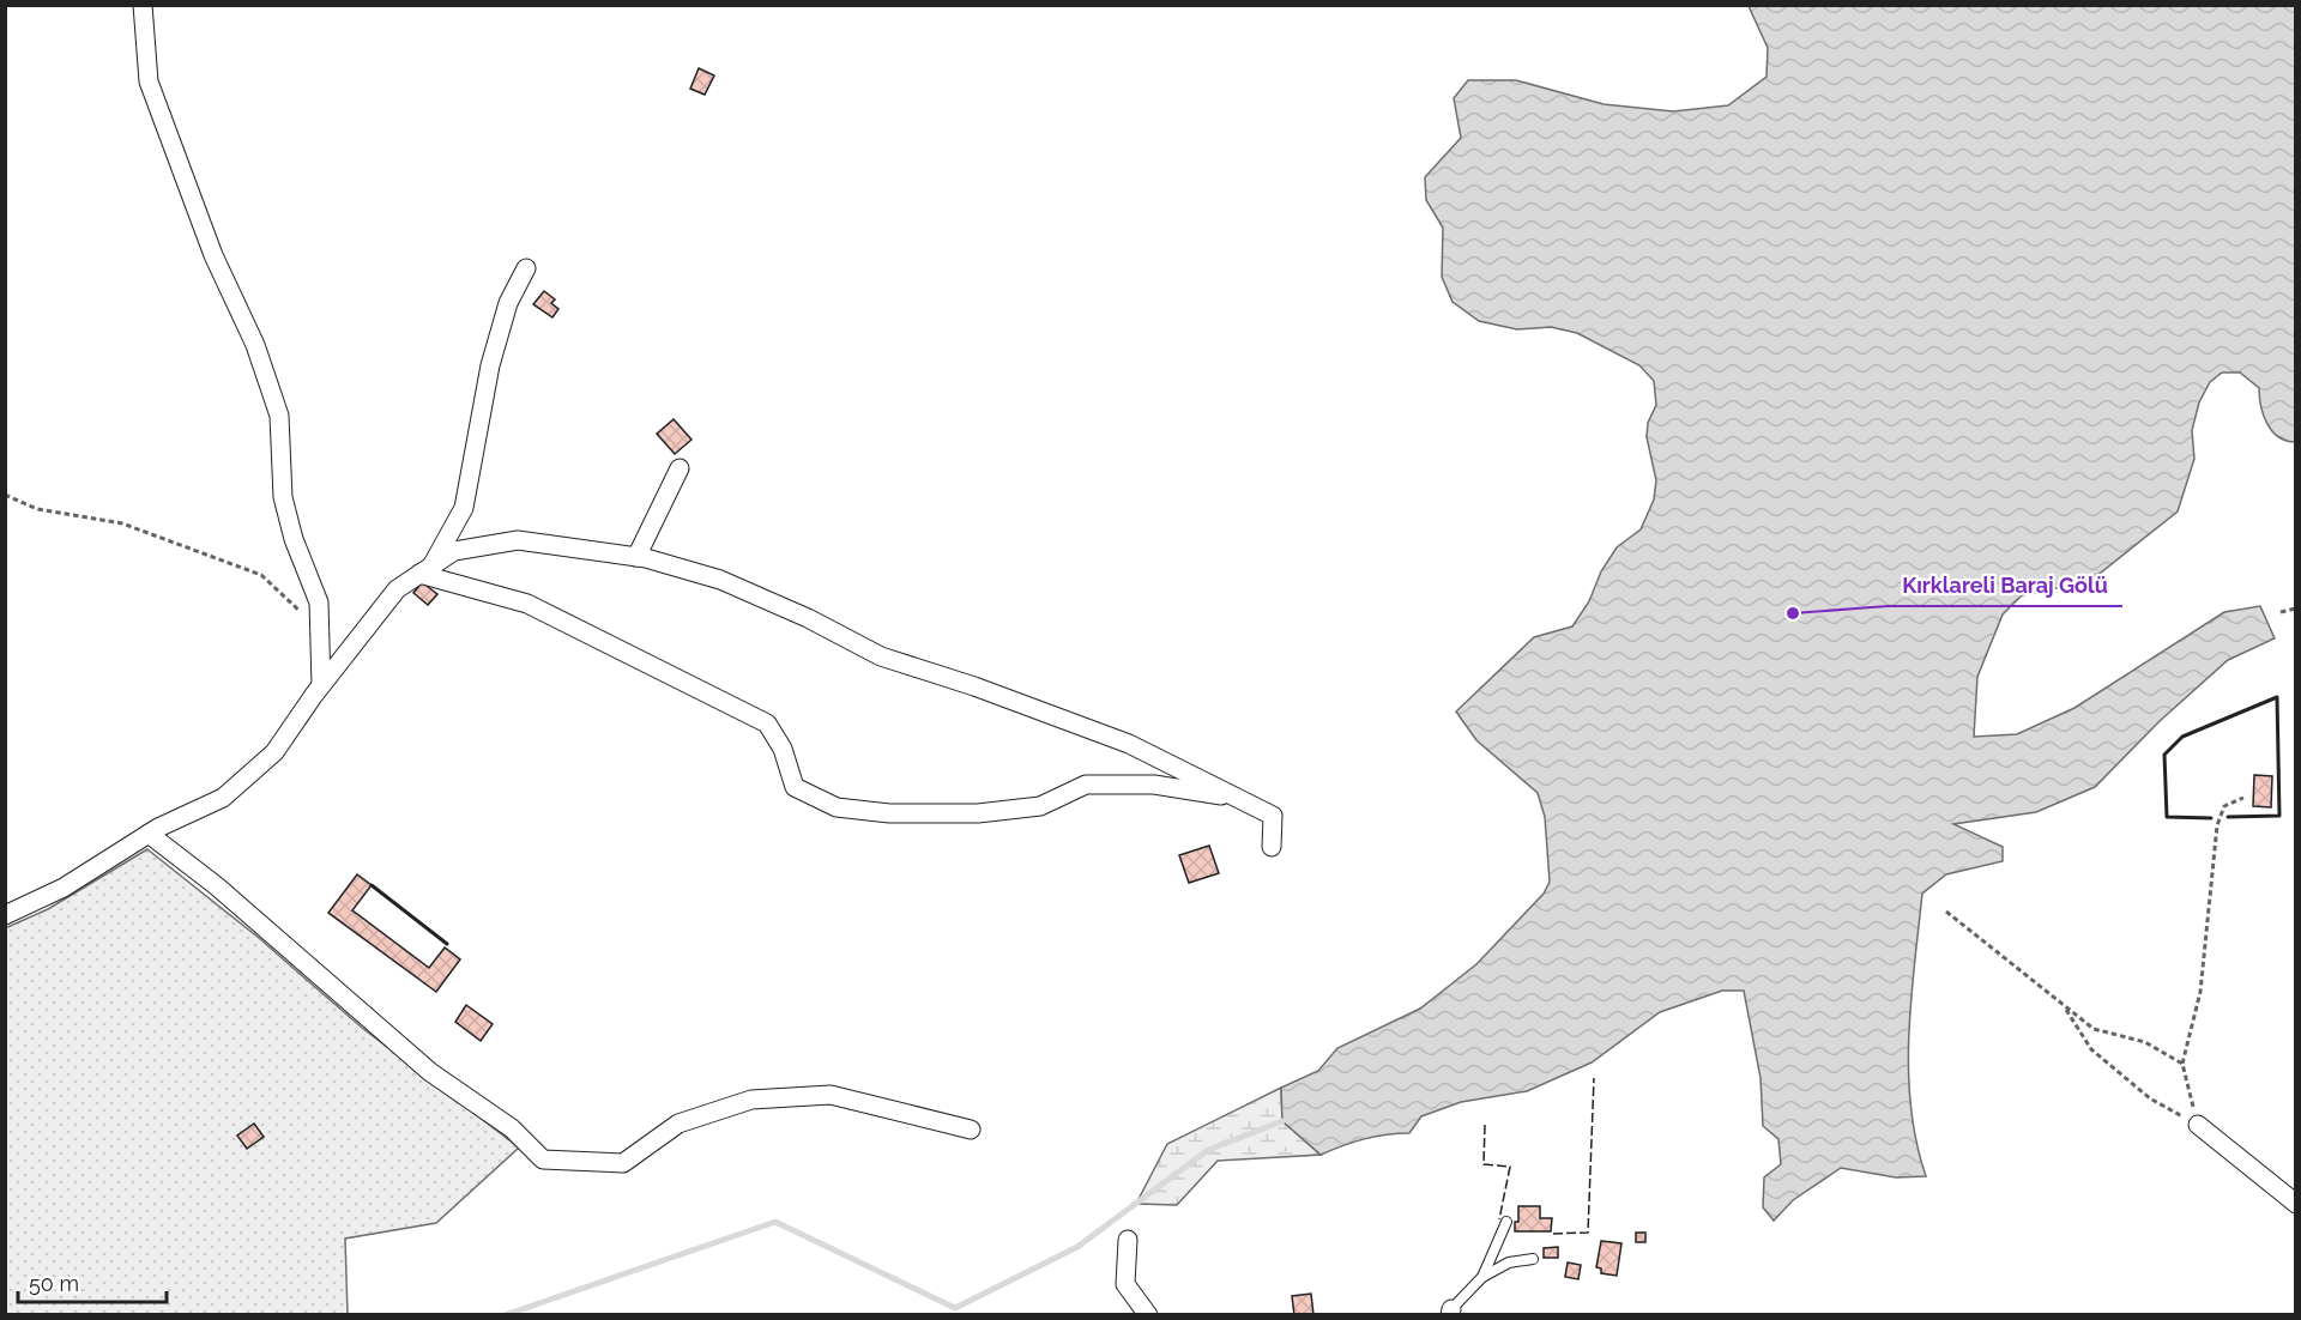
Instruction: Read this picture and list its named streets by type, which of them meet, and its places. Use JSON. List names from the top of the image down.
{
  "places": ["Kırklareli Baraj Gölü"],
  "scale_bar": "50 m"
}
